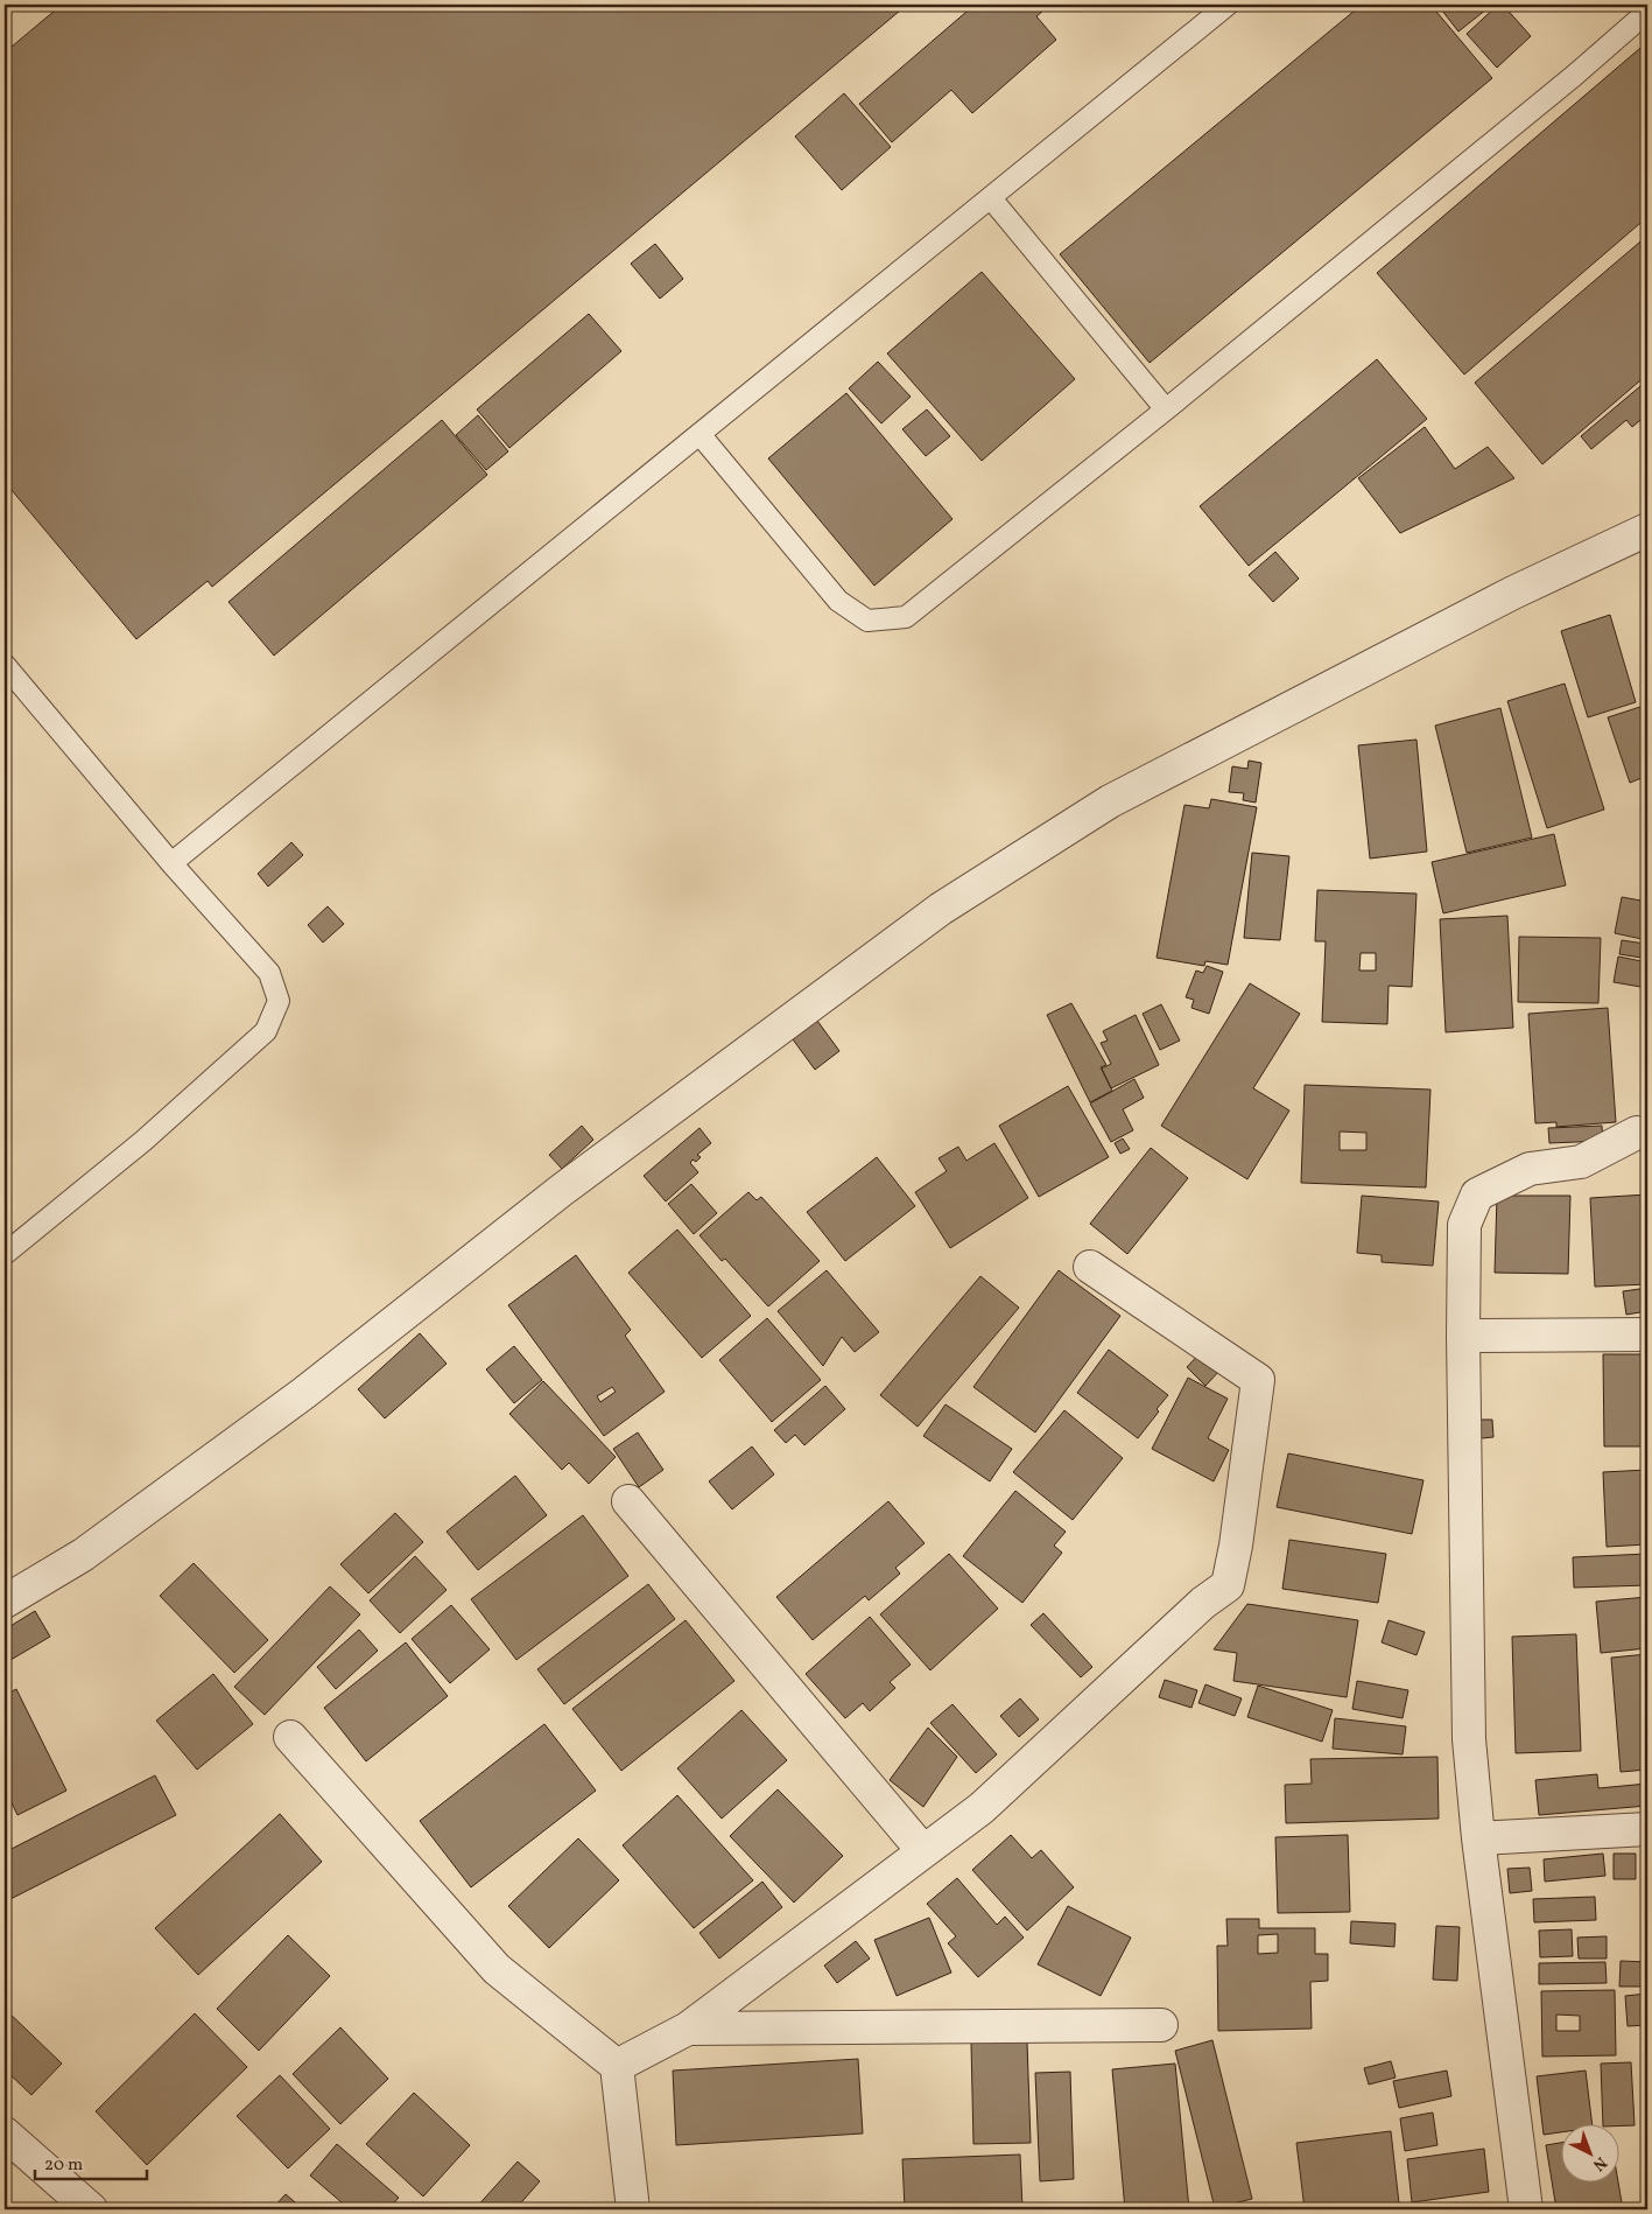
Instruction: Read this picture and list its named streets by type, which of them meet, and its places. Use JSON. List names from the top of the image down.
{
  "scale_bar": "20 m",
  "north": "bottom right"
}
